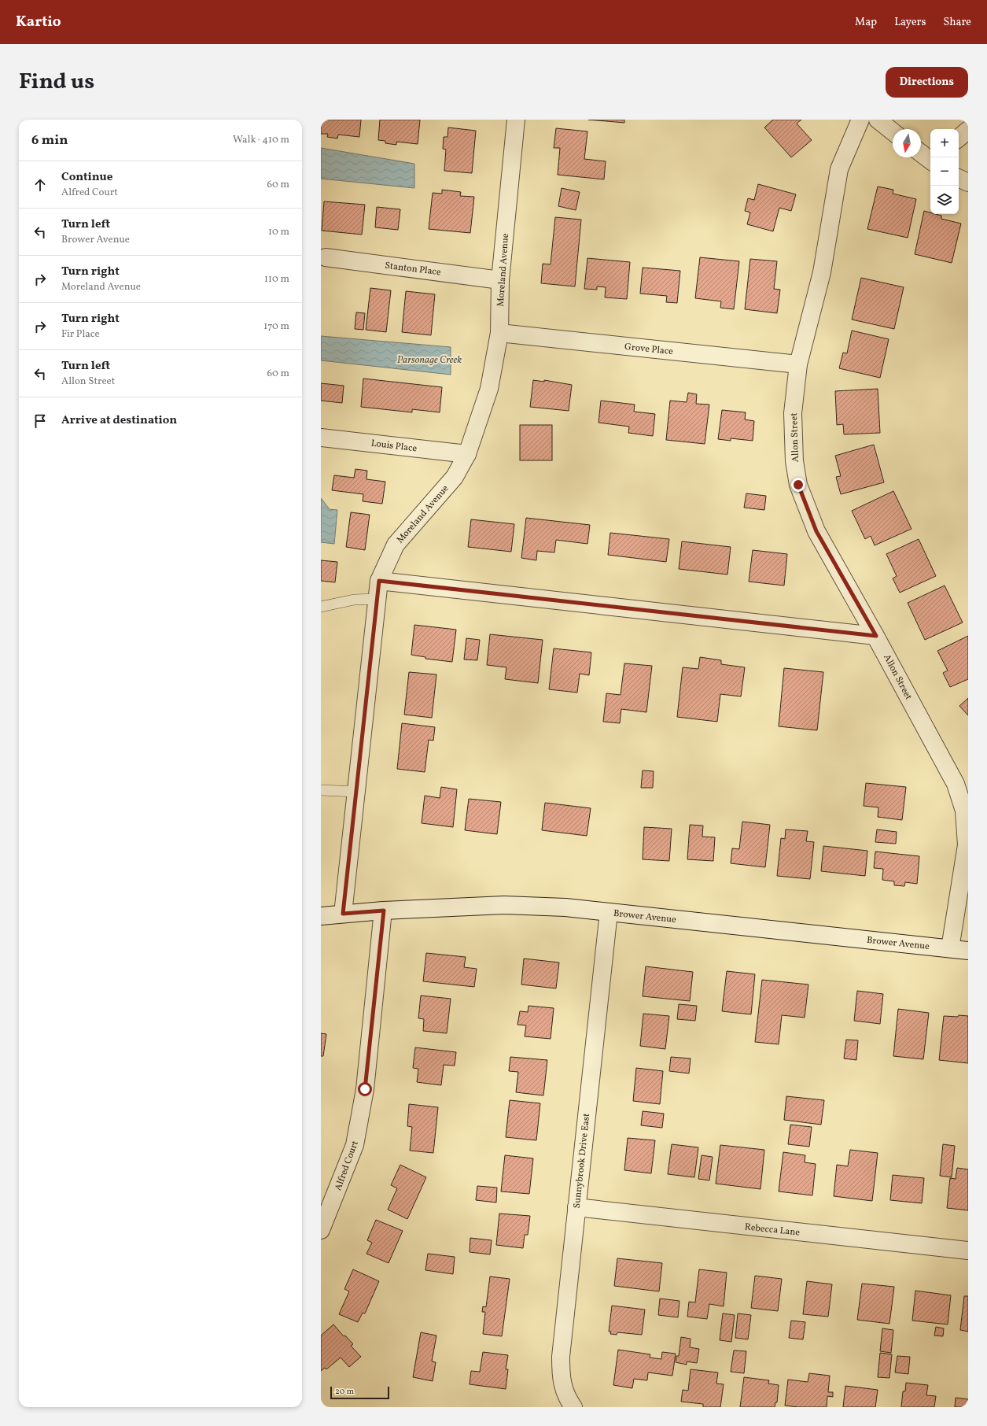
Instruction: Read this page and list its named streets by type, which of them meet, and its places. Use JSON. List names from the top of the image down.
{
  "streets": {
    "street": [
      "Stanton Place",
      "Moreland Avenue",
      "Grove Place",
      "Allon Street",
      "Louis Place",
      "Brower Avenue",
      "Sunnybrook Drive East",
      "Alfred Court",
      "Rebecca Lane"
    ]
  },
  "crossings": [
    ["Stanton Place", "Moreland Avenue"],
    ["Moreland Avenue", "Grove Place"],
    ["Moreland Avenue", "Louis Place"],
    ["Moreland Avenue", "Brower Avenue"],
    ["Grove Place", "Allon Street"],
    ["Allon Street", "Brower Avenue"],
    ["Brower Avenue", "Sunnybrook Drive East"],
    ["Brower Avenue", "Alfred Court"],
    ["Sunnybrook Drive East", "Rebecca Lane"]
  ],
  "water": ["Parsonage Creek"],
  "scale_bar": "20 m",
  "north": "bottom",
  "page": {
    "header": "Kartio",
    "nav": ["Map", "Layers", "Share"],
    "title": "Find us",
    "buttons": "Directions",
    "heading": ["6 min", "Walk · 410 m"],
    "map_buttons": ["+", "−"],
    "list": [
      ["Continue", "Alfred Court", "60 m"],
      ["Turn left", "Brower Avenue", "10 m"],
      ["Turn right", "Moreland Avenue", "110 m"],
      ["Turn right", "Fir Place", "170 m"],
      ["Turn left", "Allon Street", "60 m"],
      "Arrive at destination"
    ],
    "scale": "20 m"
  }
}
